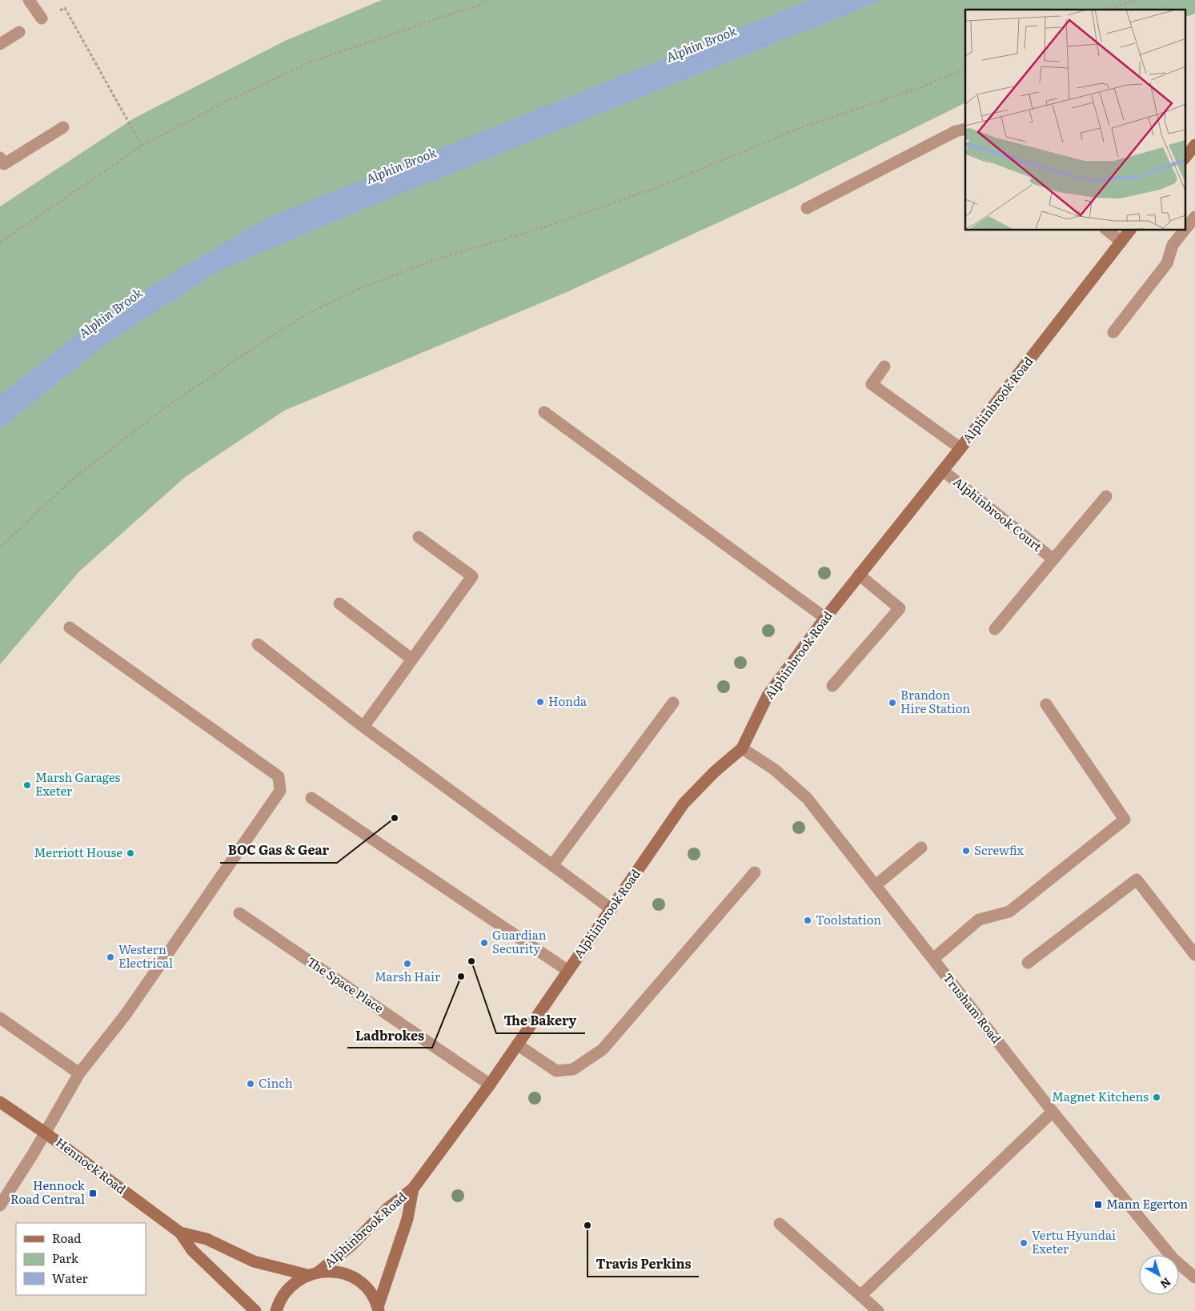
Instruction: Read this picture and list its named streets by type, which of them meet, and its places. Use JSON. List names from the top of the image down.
{
  "streets": {
    "main road": ["Alphinbrook Road", "Hennock Road"],
    "street": ["Alphinbrook Court", "The Space Place", "Trusham Road"]
  },
  "crossings": [
    ["Alphinbrook Road", "Alphinbrook Court"],
    ["Alphinbrook Road", "The Space Place"],
    ["Alphinbrook Road", "Trusham Road"],
    ["Alphinbrook Road", "Hennock Road"]
  ],
  "water": ["Alphin Brook"],
  "places": {
    "other": [
      "Honda",
      "Brandon Hire Station",
      "Marsh Garages Exeter",
      "BOC Gas & Gear",
      "Screwfix",
      "Merriott House",
      "Toolstation",
      "Guardian Security",
      "Western Electrical",
      "The Bakery",
      "Marsh Hair",
      "Ladbrokes",
      "Cinch",
      "Magnet Kitchens",
      "Travis Perkins",
      "Vertu Hyundai Exeter"
    ],
    "transit": ["Hennock Road Central", "Mann Egerton"]
  },
  "legend": ["Road", "Park", "Water"],
  "north": "bottom right"
}
